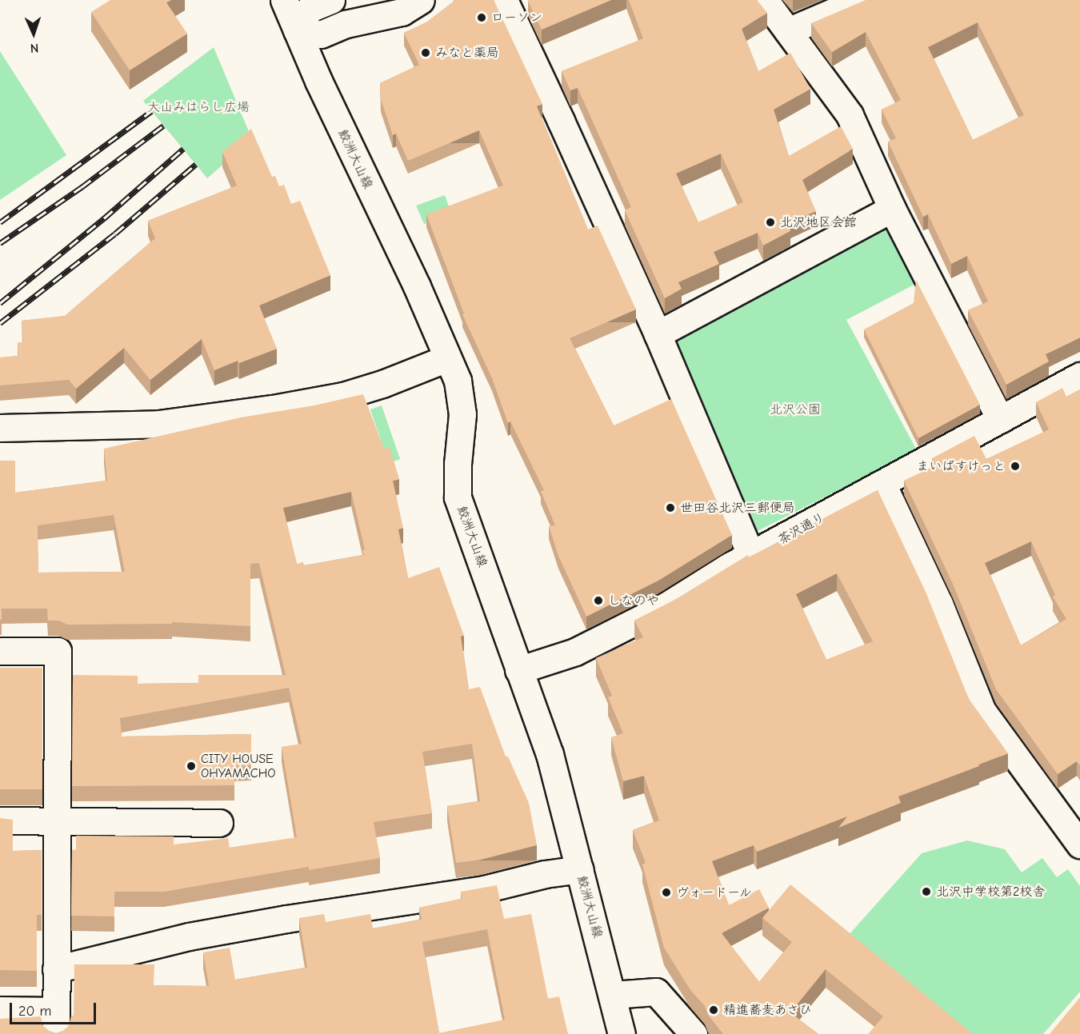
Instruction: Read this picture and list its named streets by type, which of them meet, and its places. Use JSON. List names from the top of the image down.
{
  "streets": {
    "street": ["鮫洲大山線", "茶沢通り"]
  },
  "crossings": [
    ["鮫洲大山線", "茶沢通り"]
  ],
  "parks": ["大山みはらし広場", "北沢公園"],
  "places": [
    "ローソン",
    "みなと薬局",
    "北沢地区会館",
    "まいばすけっと",
    "世田谷北沢三郵便局",
    "しなのや",
    "CITY HOUSE OHYAMACHO",
    "北沢中学校第2校舎",
    "ヴォードール",
    "精進蕎麦あさひ"
  ],
  "scale_bar": "20 m",
  "north": "bottom"
}
